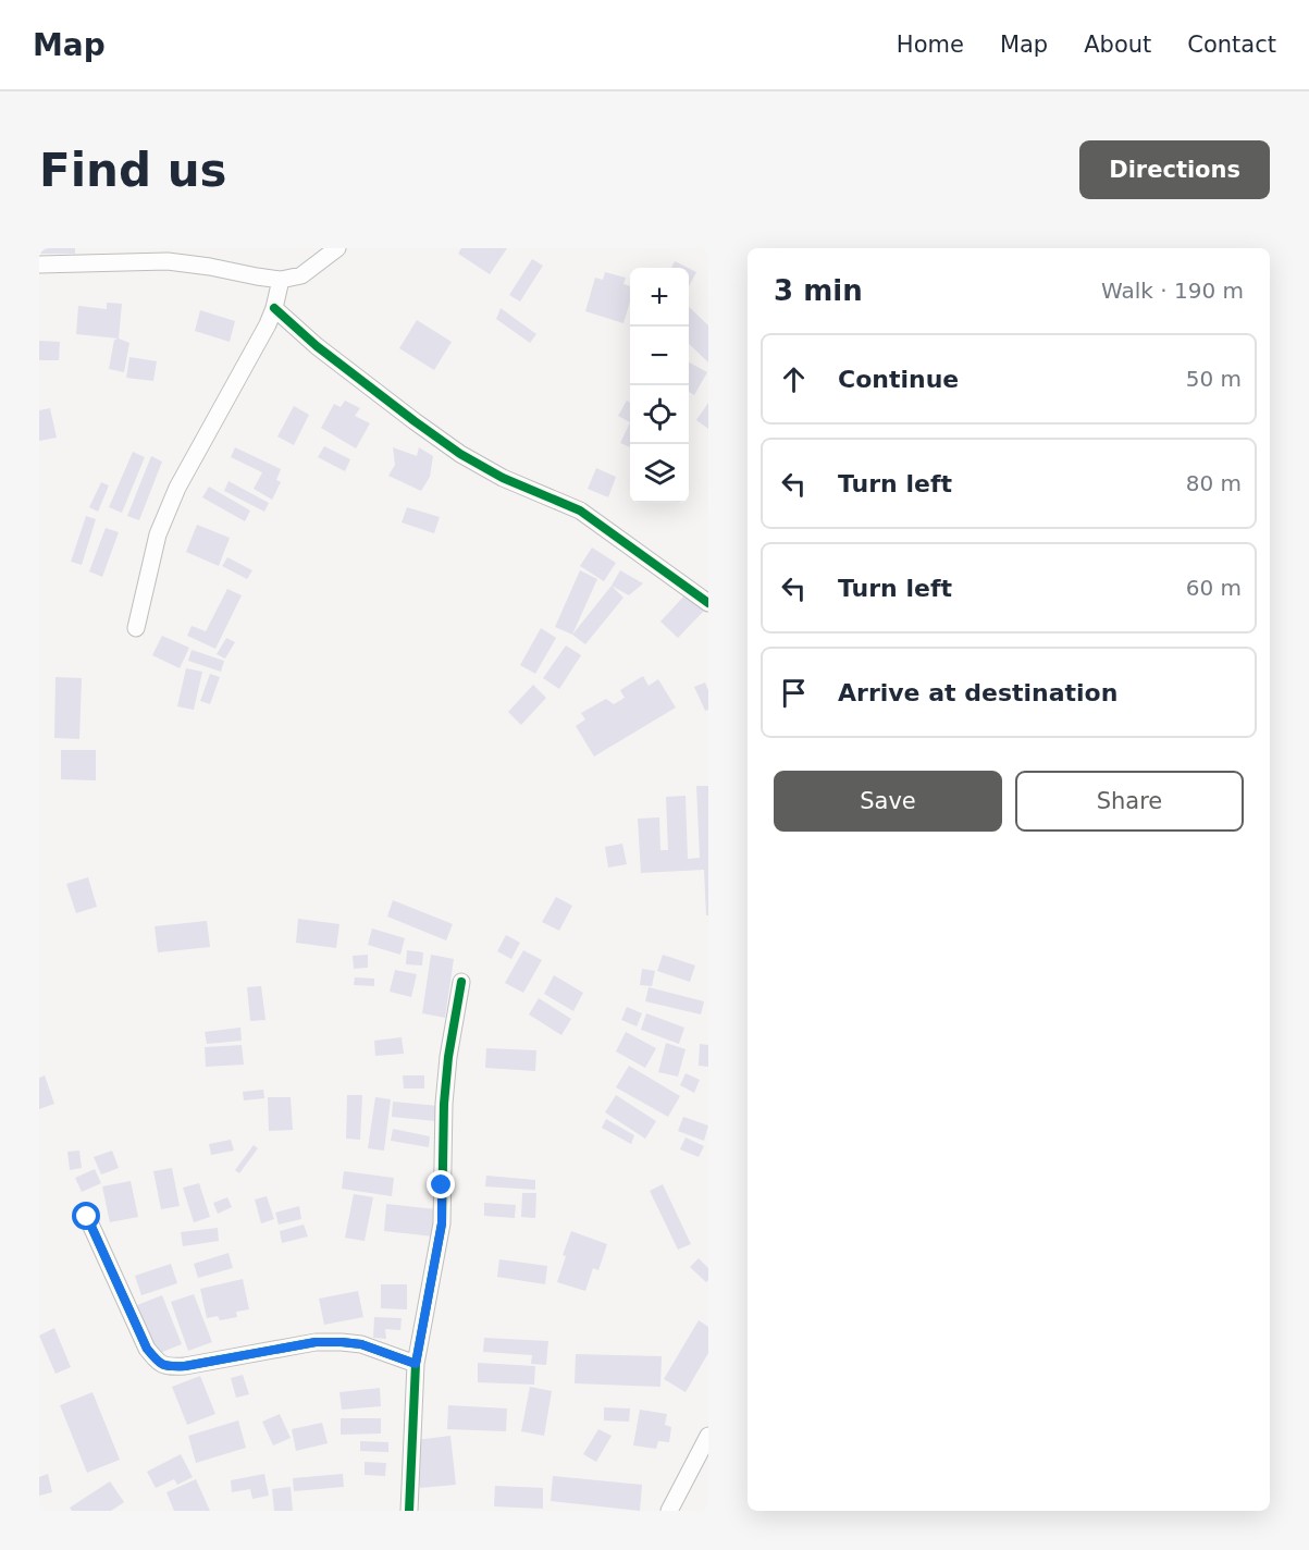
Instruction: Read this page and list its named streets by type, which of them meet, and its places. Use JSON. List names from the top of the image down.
{
  "page": {
    "header": "Map",
    "nav": [
      "Home",
      "Map",
      "About",
      "Contact"
    ],
    "buttons": [
      "Directions",
      ["Save", "Share"]
    ],
    "title": "Find us",
    "heading": ["3 min", "Walk · 190 m"],
    "map_buttons": ["+", "−"],
    "list": [
      ["Continue", "50 m"],
      ["Turn left", "80 m"],
      ["Turn left", "60 m"],
      "Arrive at destination"
    ]
  }
}
